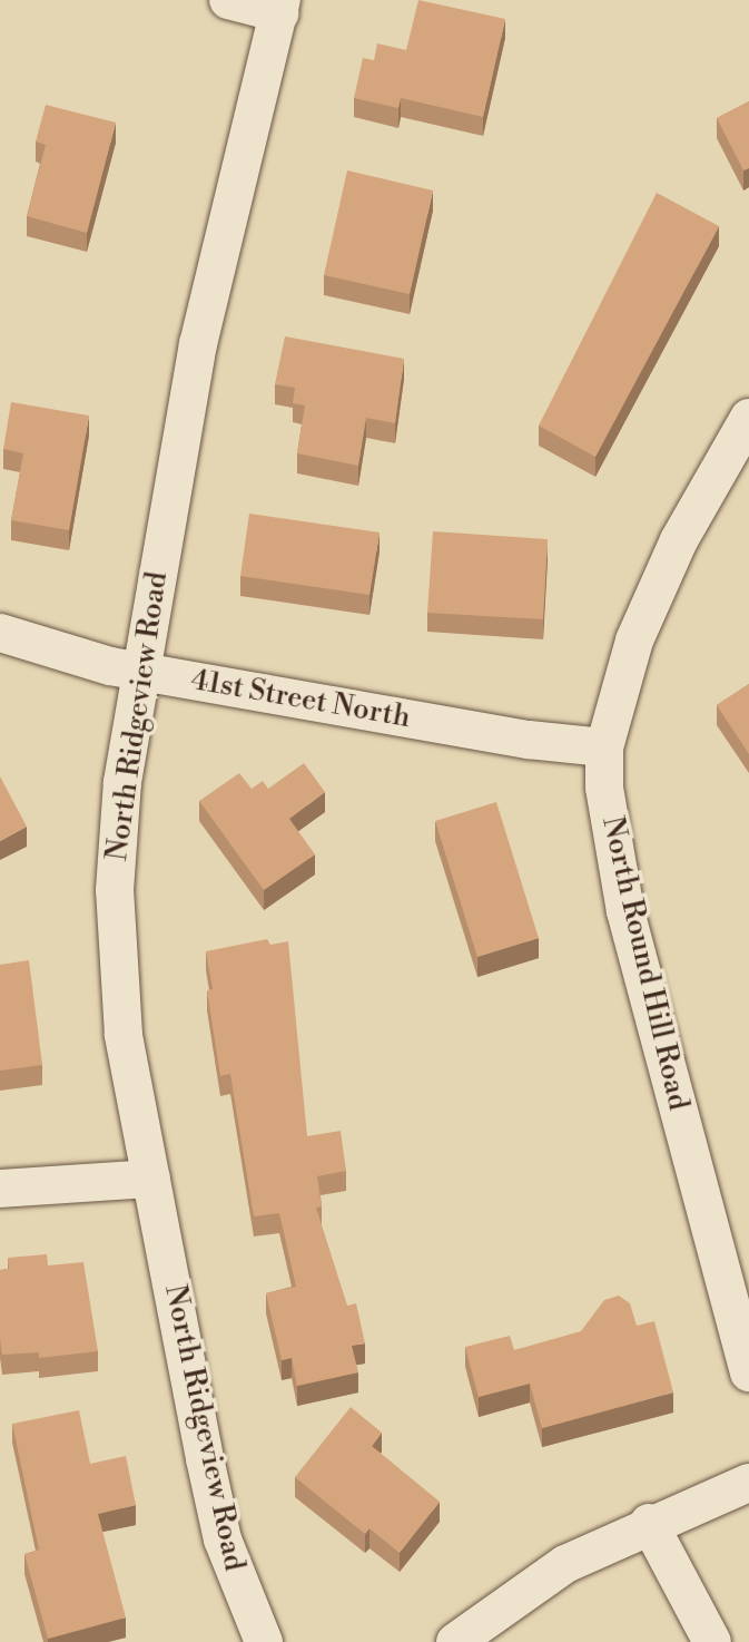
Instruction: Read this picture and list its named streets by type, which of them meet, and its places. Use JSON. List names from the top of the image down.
{
  "streets": {
    "street": ["41st Street North", "North Ridgeview Road", "North Round Hill Road"]
  },
  "crossings": [
    ["41st Street North", "North Ridgeview Road"],
    ["41st Street North", "North Round Hill Road"]
  ]
}
